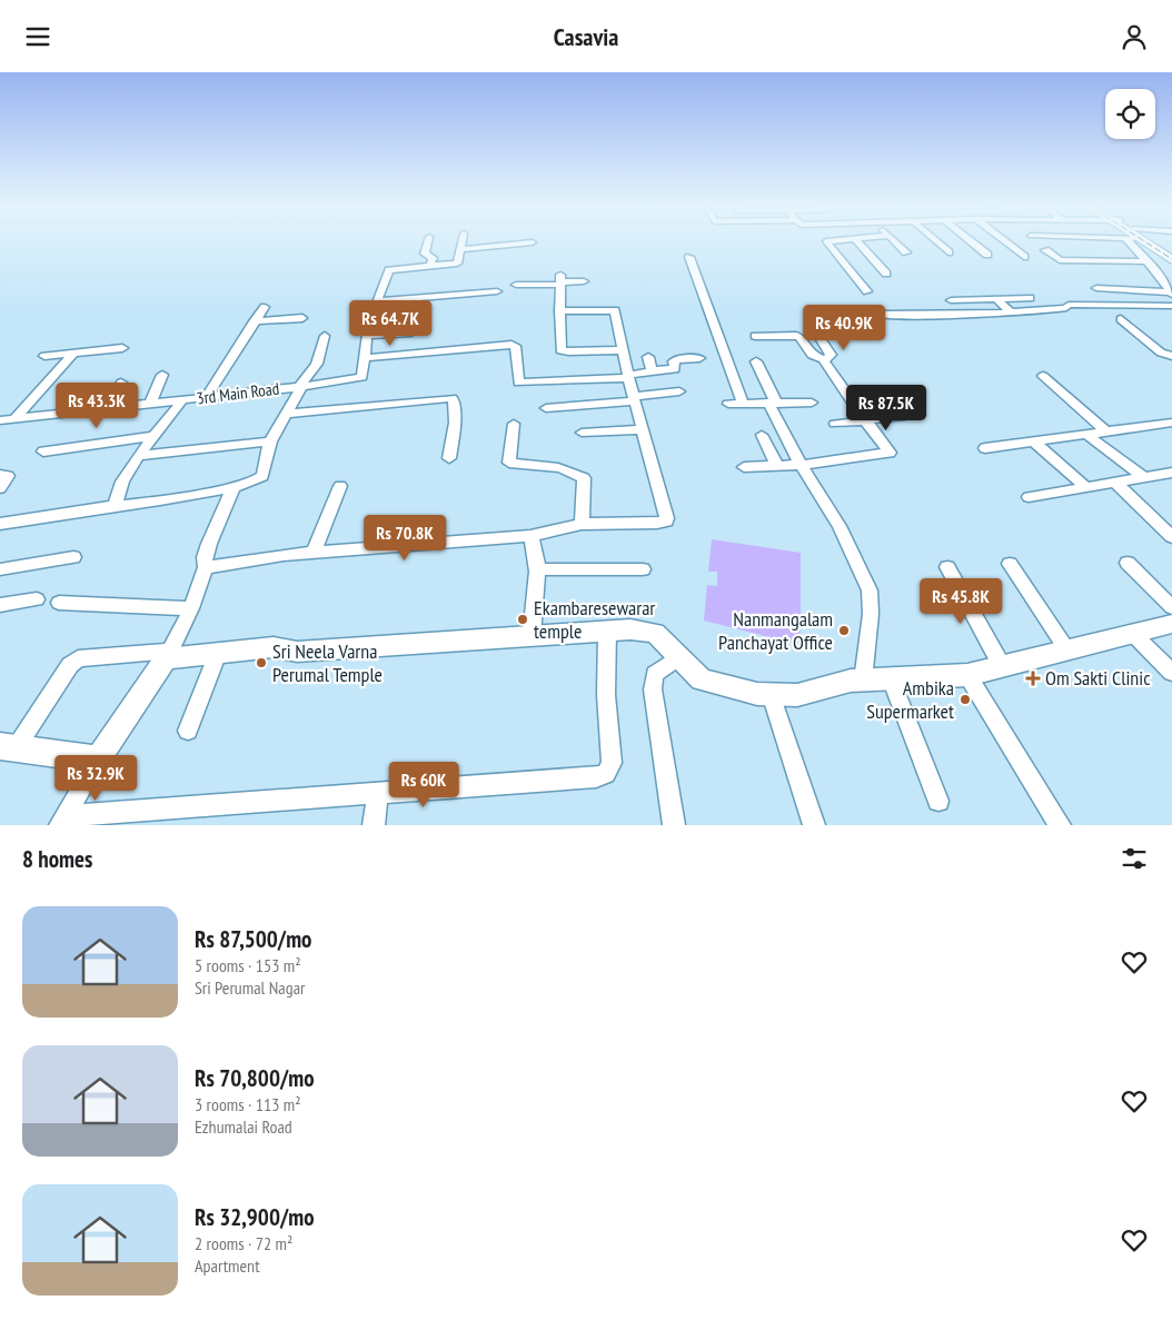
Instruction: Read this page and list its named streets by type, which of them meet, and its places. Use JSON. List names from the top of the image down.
{
  "streets": {
    "street": ["3rd Main Road"]
  },
  "places": {
    "other": [
      "Ekambaresewarar temple",
      "Nanmangalam Panchayat Office",
      "Sri Neela Varna Perumal Temple",
      "Ambika Supermarket"
    ],
    "health": ["Om Sakti Clinic"]
  },
  "page": {
    "header": "Casavia",
    "price": [
      "Rs 64.7K",
      "Rs 40.9K",
      "Rs 43.3K",
      "Rs 87.5K",
      "Rs 70.8K",
      "Rs 45.8K",
      "Rs 32.9K",
      "Rs 60K"
    ],
    "heading": "8 homes",
    "list": [
      {
        "name": "Rs 87,500/mo",
        "note": "5 rooms · 153 m² · Sri Perumal Nagar"
      },
      {
        "name": "Rs 70,800/mo",
        "note": "3 rooms · 113 m² · Ezhumalai Road"
      },
      {
        "name": "Rs 32,900/mo",
        "note": "2 rooms · 72 m² · Apartment"
      }
    ]
  }
}
